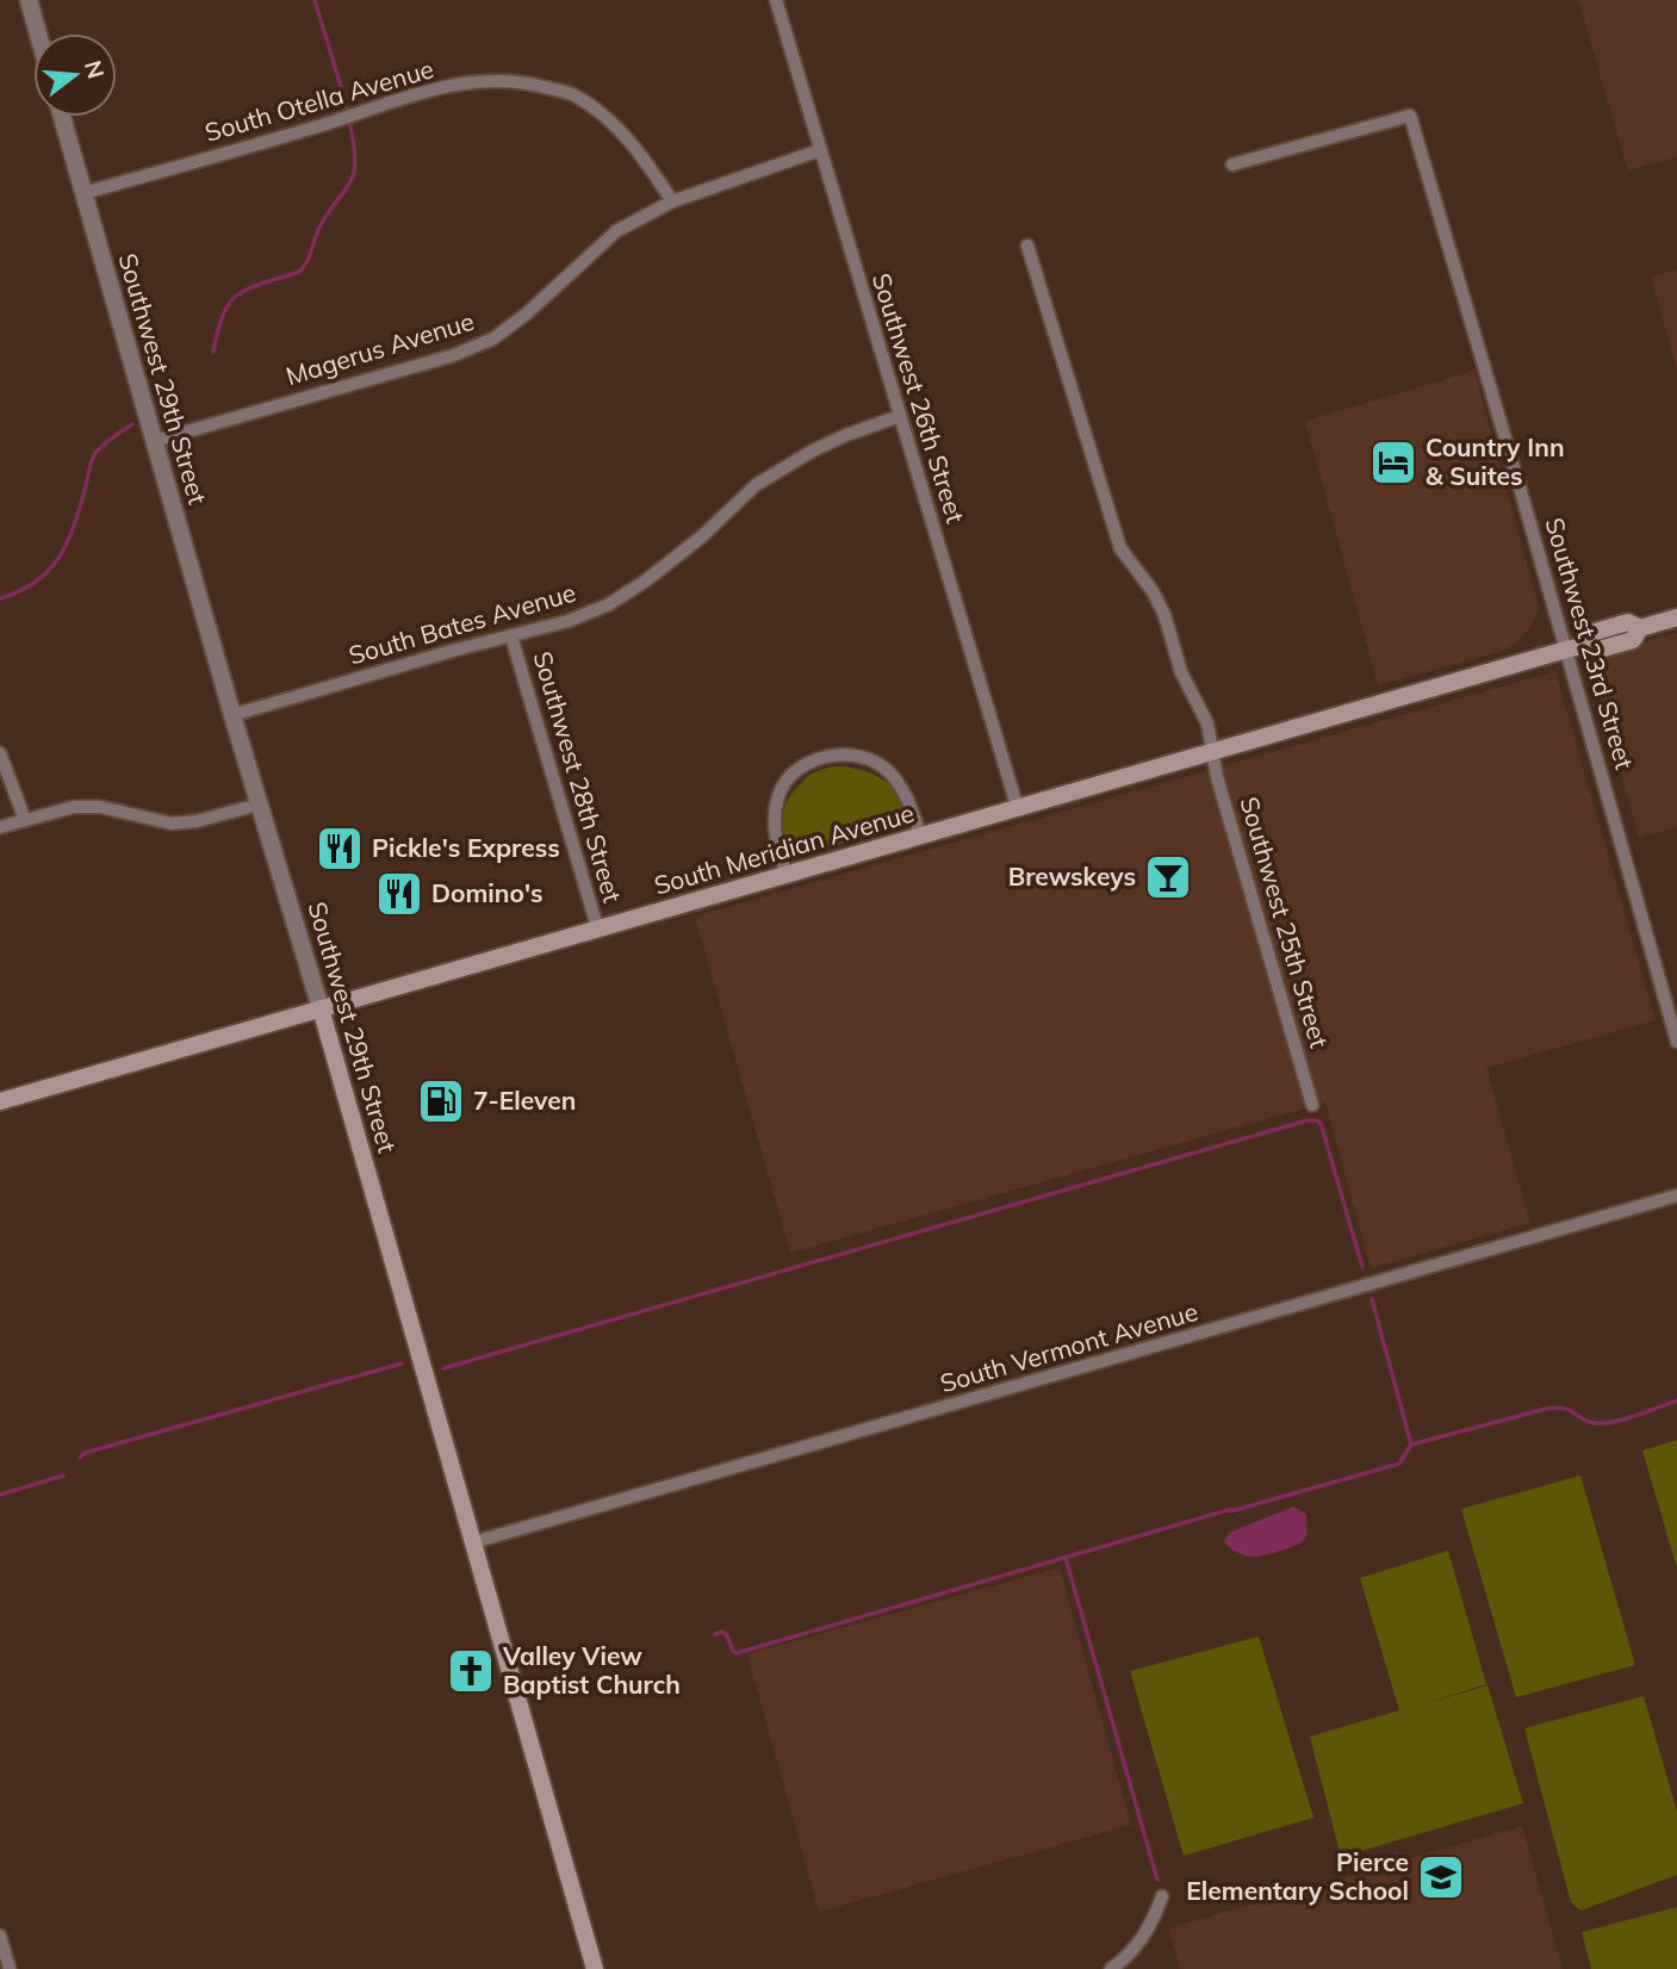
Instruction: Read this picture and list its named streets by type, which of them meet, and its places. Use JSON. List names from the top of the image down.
{
  "streets": {
    "main road": ["Southwest 29th Street", "South Meridian Avenue"],
    "street": [
      "South Otella Avenue",
      "Magerus Avenue",
      "Southwest 26th Street",
      "South Bates Avenue",
      "Southwest 23rd Street",
      "Southwest 28th Street",
      "Southwest 25th Street",
      "South Vermont Avenue"
    ]
  },
  "crossings": [
    ["South Otella Avenue", "Magerus Avenue"],
    ["South Otella Avenue", "Southwest 29th Street"],
    ["Magerus Avenue", "Southwest 29th Street"],
    ["Magerus Avenue", "Southwest 26th Street"],
    ["Southwest 29th Street", "South Bates Avenue"],
    ["Southwest 29th Street", "South Meridian Avenue"],
    ["Southwest 29th Street", "South Vermont Avenue"],
    ["Southwest 26th Street", "South Bates Avenue"],
    ["Southwest 26th Street", "South Meridian Avenue"],
    ["South Bates Avenue", "Southwest 28th Street"],
    ["Southwest 23rd Street", "South Meridian Avenue"],
    ["Southwest 28th Street", "South Meridian Avenue"],
    ["South Meridian Avenue", "Southwest 25th Street"]
  ],
  "places": {
    "hotel": ["Country Inn & Suites"],
    "restaurant": ["Pickle's Express", "Domino's"],
    "bar": ["Brewskeys"],
    "fuel station": ["7-Eleven"],
    "church": ["Valley View Baptist Church"],
    "school or university": ["Pierce Elementary School"]
  },
  "north": "right"
}
